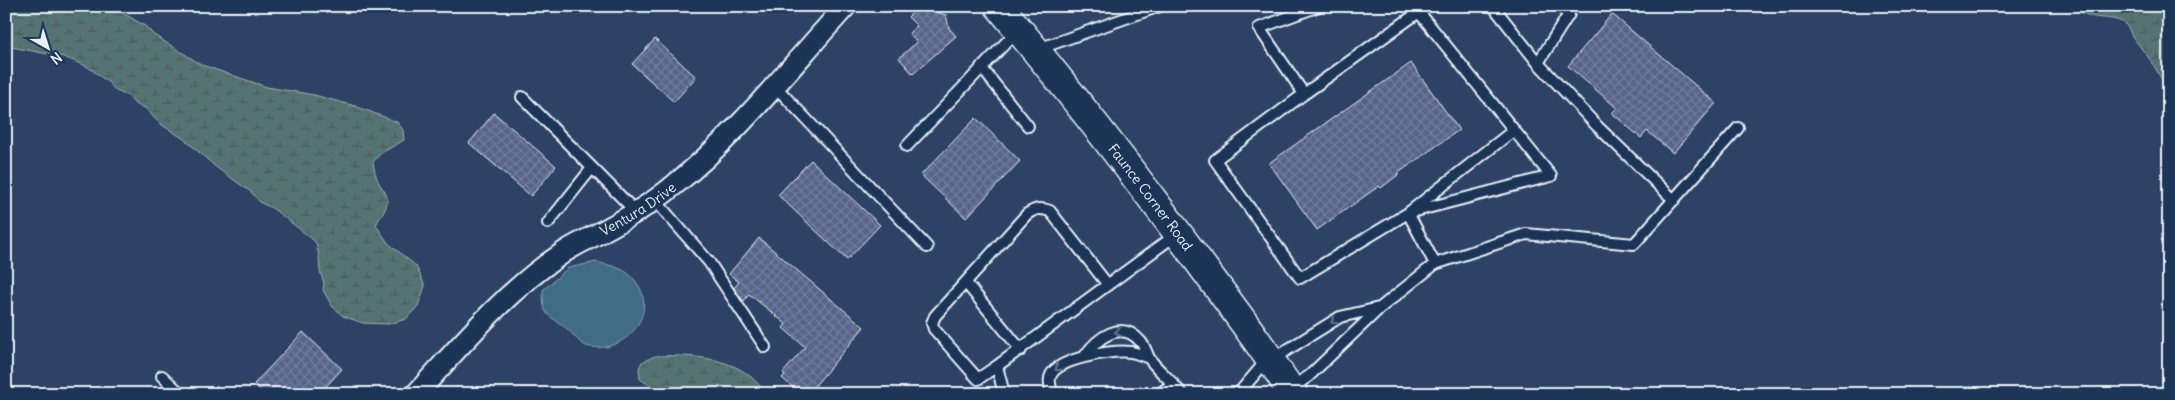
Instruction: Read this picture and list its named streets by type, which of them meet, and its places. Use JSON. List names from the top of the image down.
{
  "streets": {
    "main road": ["Faunce Corner Road"],
    "street": ["Ventura Drive"]
  },
  "north": "bottom right"
}
